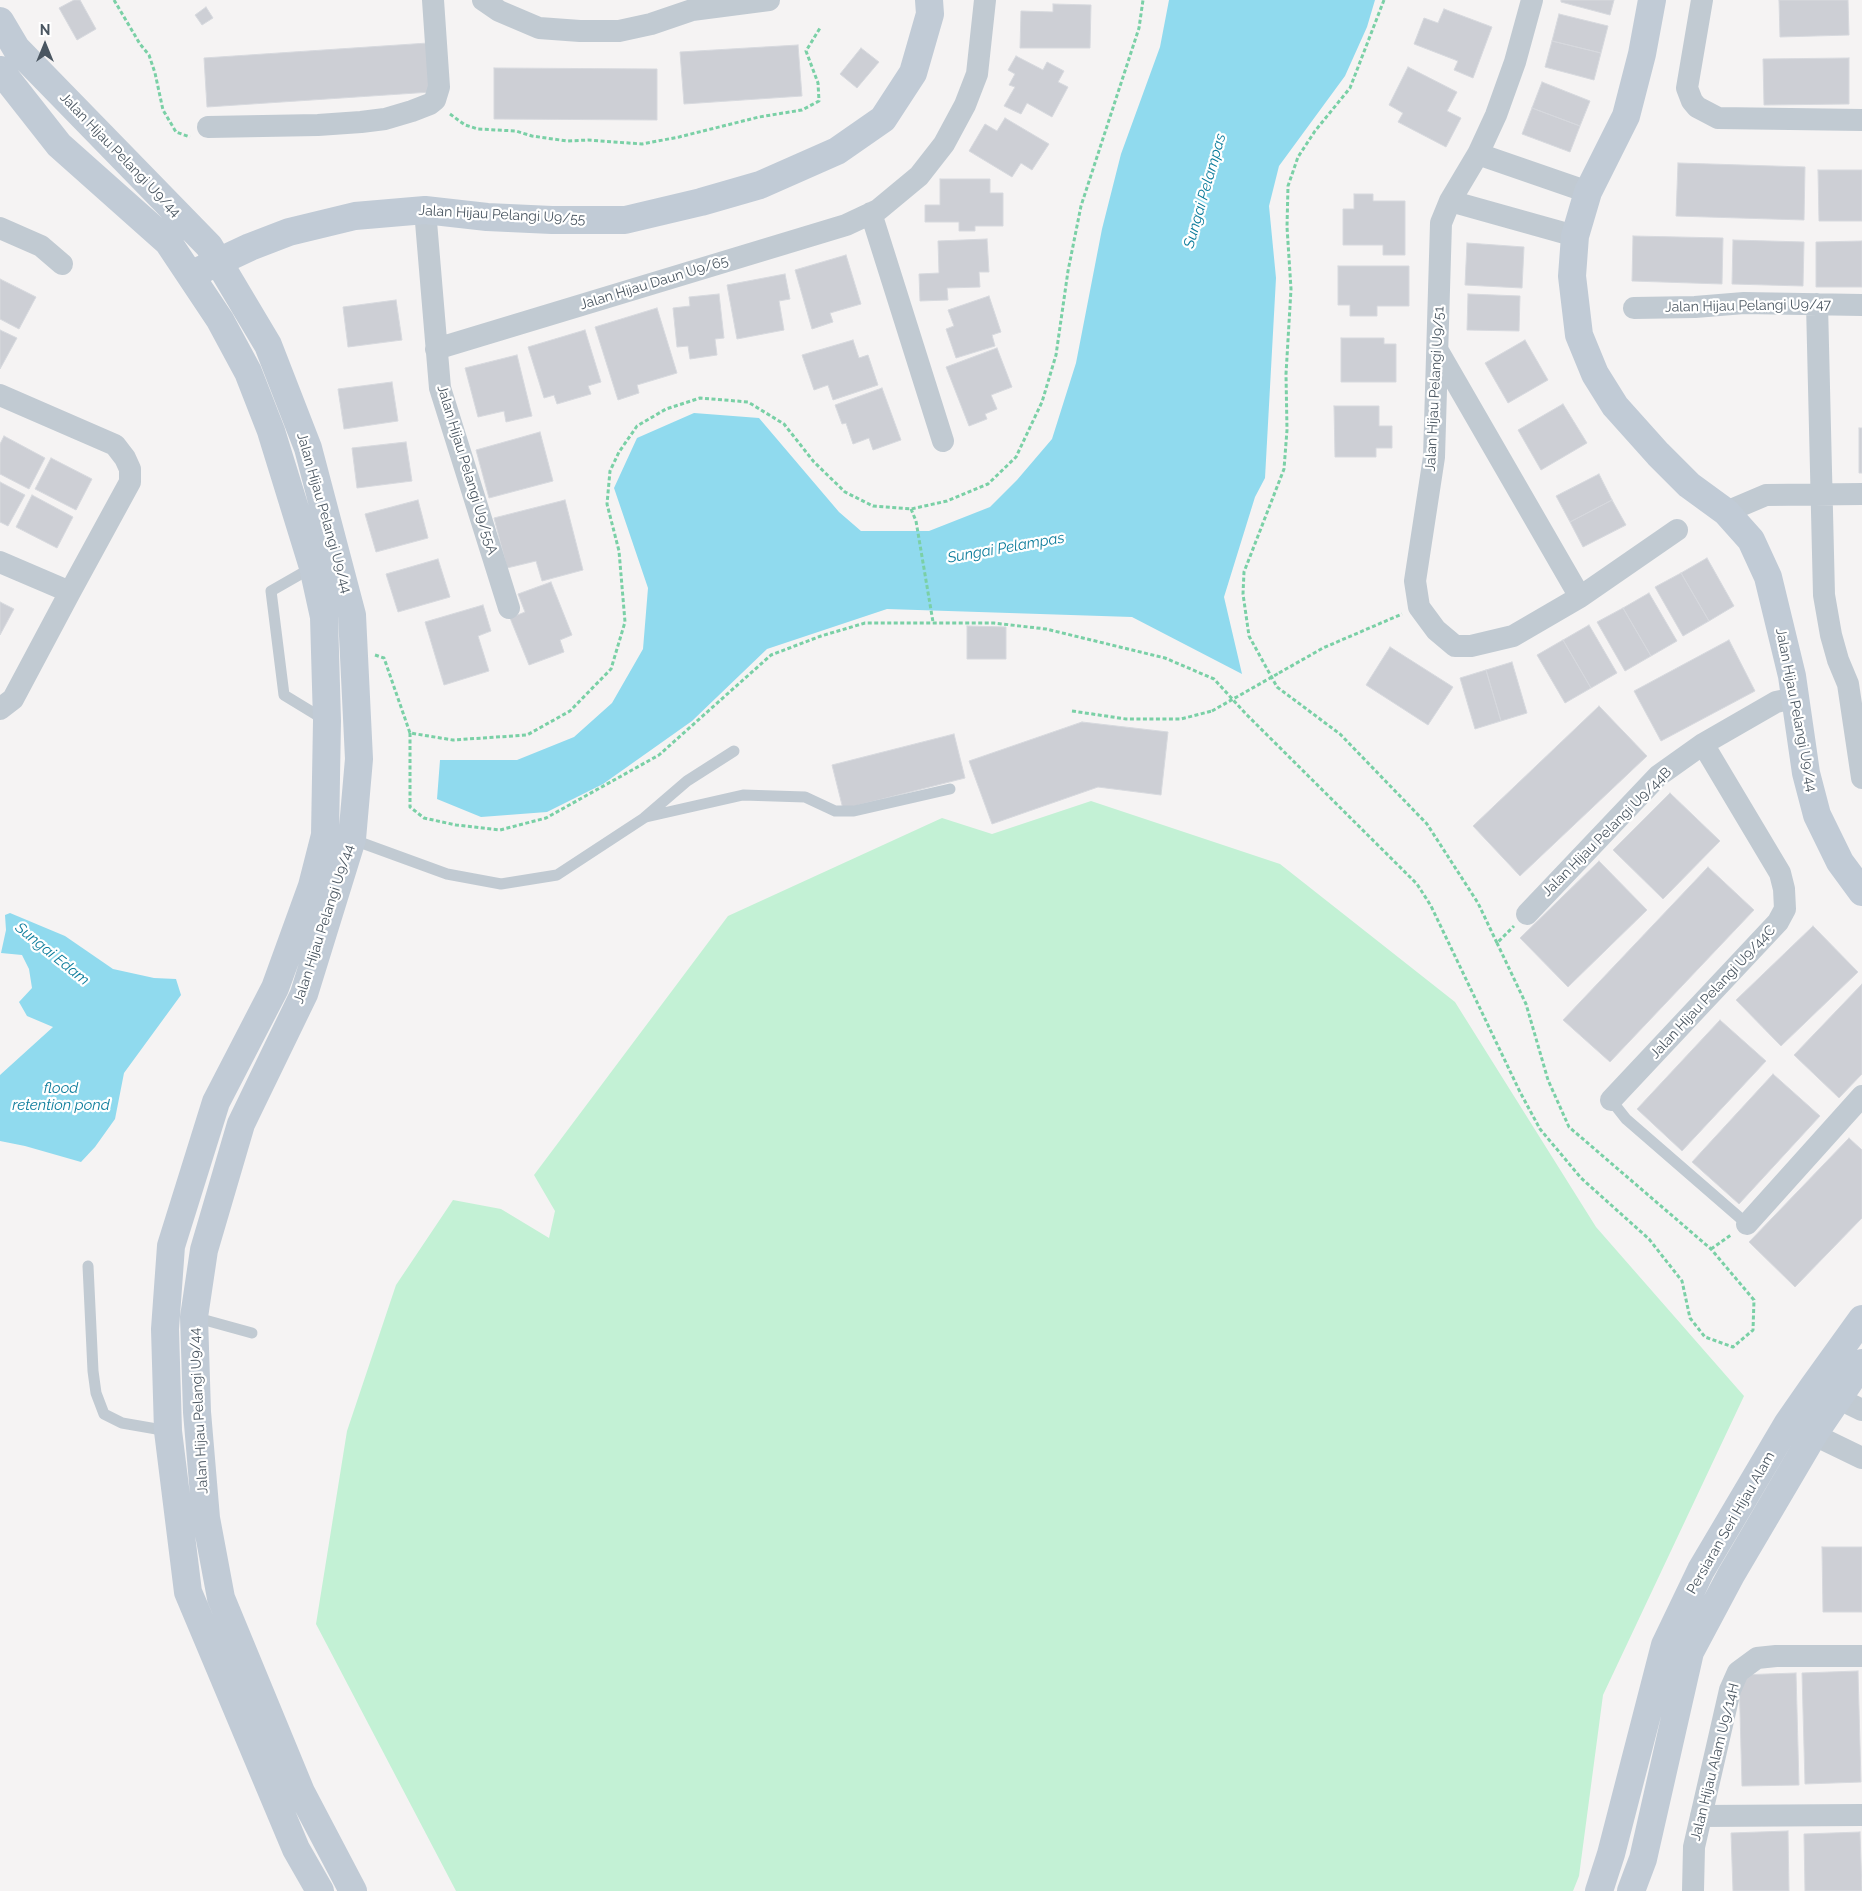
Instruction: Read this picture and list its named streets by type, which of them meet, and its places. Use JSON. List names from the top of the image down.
{
  "streets": {
    "street": [
      "Jalan Hijau Pelangi U9/44",
      "Jalan Hijau Pelangi U9/55",
      "Jalan Hijau Daun U9/65",
      "Jalan Hijau Pelangi U9/47",
      "Jalan Hijau Pelangi U9/51",
      "Jalan Hijau Pelangi U9/55A",
      "Jalan Hijau Pelangi U9/44B",
      "Jalan Hijau Pelangi U9/44C",
      "Persiaran Seri Hijau Alam",
      "Jalan Hijau Alam U9/14H"
    ]
  },
  "crossings": [
    ["Jalan Hijau Pelangi U9/44", "Jalan Hijau Pelangi U9/55"],
    ["Jalan Hijau Pelangi U9/44", "Jalan Hijau Pelangi U9/44B"],
    ["Jalan Hijau Pelangi U9/55", "Jalan Hijau Pelangi U9/55A"],
    ["Jalan Hijau Daun U9/65", "Jalan Hijau Pelangi U9/55A"],
    ["Jalan Hijau Pelangi U9/44B", "Jalan Hijau Pelangi U9/44C"]
  ],
  "water": ["Sungai Pelampas", "Sungai Edam", "flood retention pond"],
  "north": "top"
}
